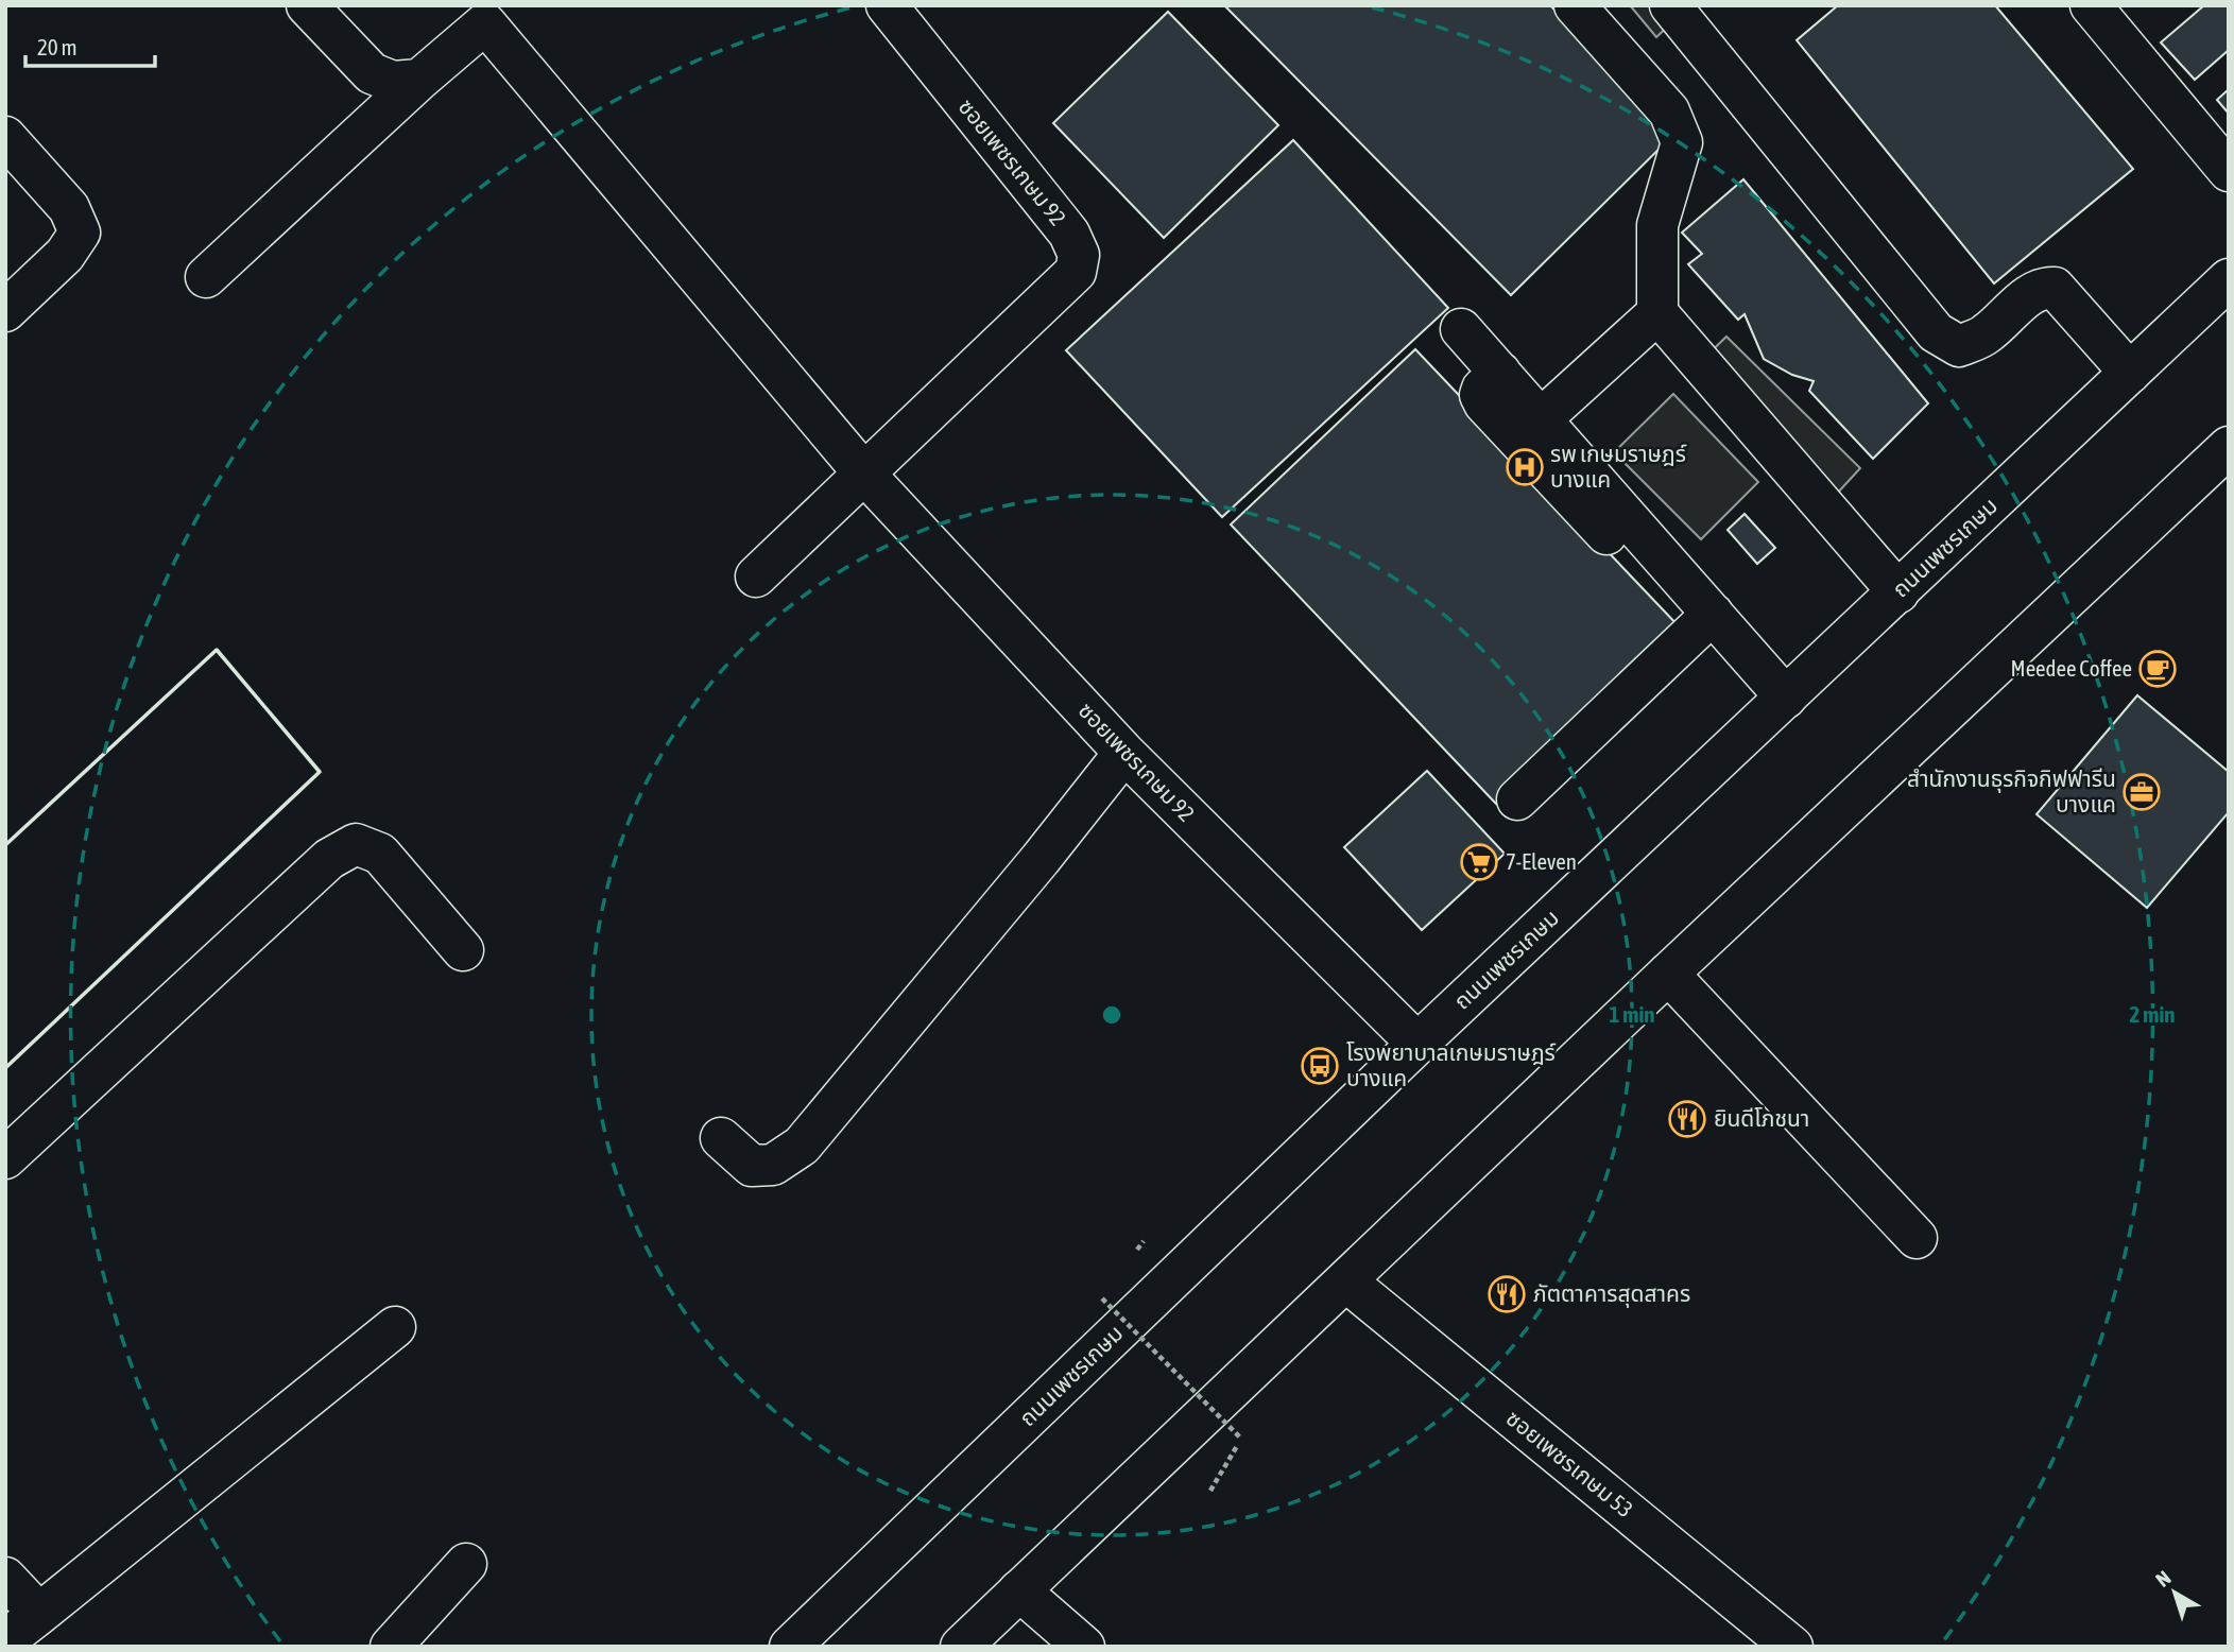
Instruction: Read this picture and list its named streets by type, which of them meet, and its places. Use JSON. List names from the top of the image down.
{
  "streets": {
    "main road": ["ซอยเพชรเกษม 92", "ถนนเพชรเกษม", "ซอยเพชรเกษม 53"]
  },
  "crossings": [
    ["ซอยเพชรเกษม 92", "ถนนเพชรเกษม"]
  ],
  "places": {
    "hospital": ["รพ เกษมราษฎร์ บางแค"],
    "cafe": ["Meedee Coffee"],
    "office": ["สำนักงานธุรกิจกิฟฟารีน บางแค"],
    "supermarket": ["7-Eleven"],
    "bus stop": ["โรงพยาบาลเกษมราษฎร์ บางแค"],
    "restaurant": ["ยินดีโภชนา", "ภัตตาคารสุดสาคร"]
  },
  "scale_bar": "20 m",
  "north": "top left",
  "rings": ["1 min", "2 min"]
}
